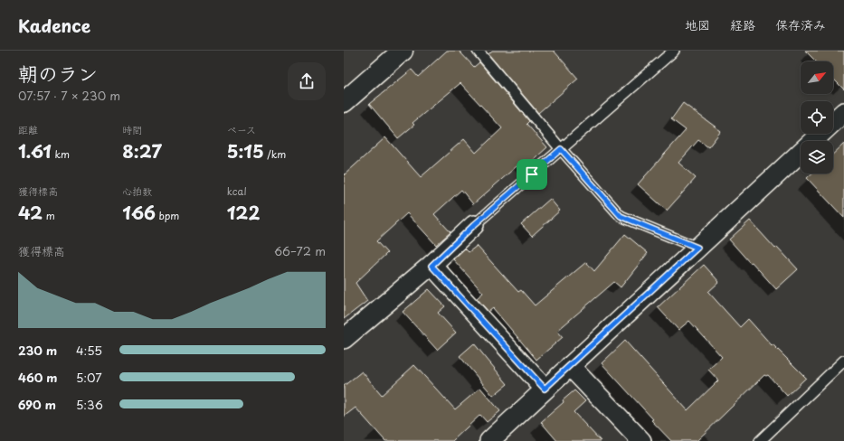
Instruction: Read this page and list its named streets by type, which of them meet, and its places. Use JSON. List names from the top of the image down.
{
  "north": "top right",
  "page": {
    "header": "Kadence",
    "nav": ["地図", "経路", "保存済み"],
    "heading": ["朝のラン", "07:57 · 7 × 230 m"],
    "stats": [
      ["距離", "1.61 km"],
      ["時間", "8:27"],
      ["ペース", "5:15 /km"],
      ["獲得標高", "42 m"],
      ["心拍数", "166 bpm"],
      ["kcal", "122"]
    ],
    "chart": ["獲得標高", "66–72 m"],
    "list": [
      {
        "name": "230 m",
        "note": "4:55"
      },
      {
        "name": "460 m",
        "note": "5:07"
      },
      {
        "name": "690 m",
        "note": "5:36"
      }
    ]
  }
}
